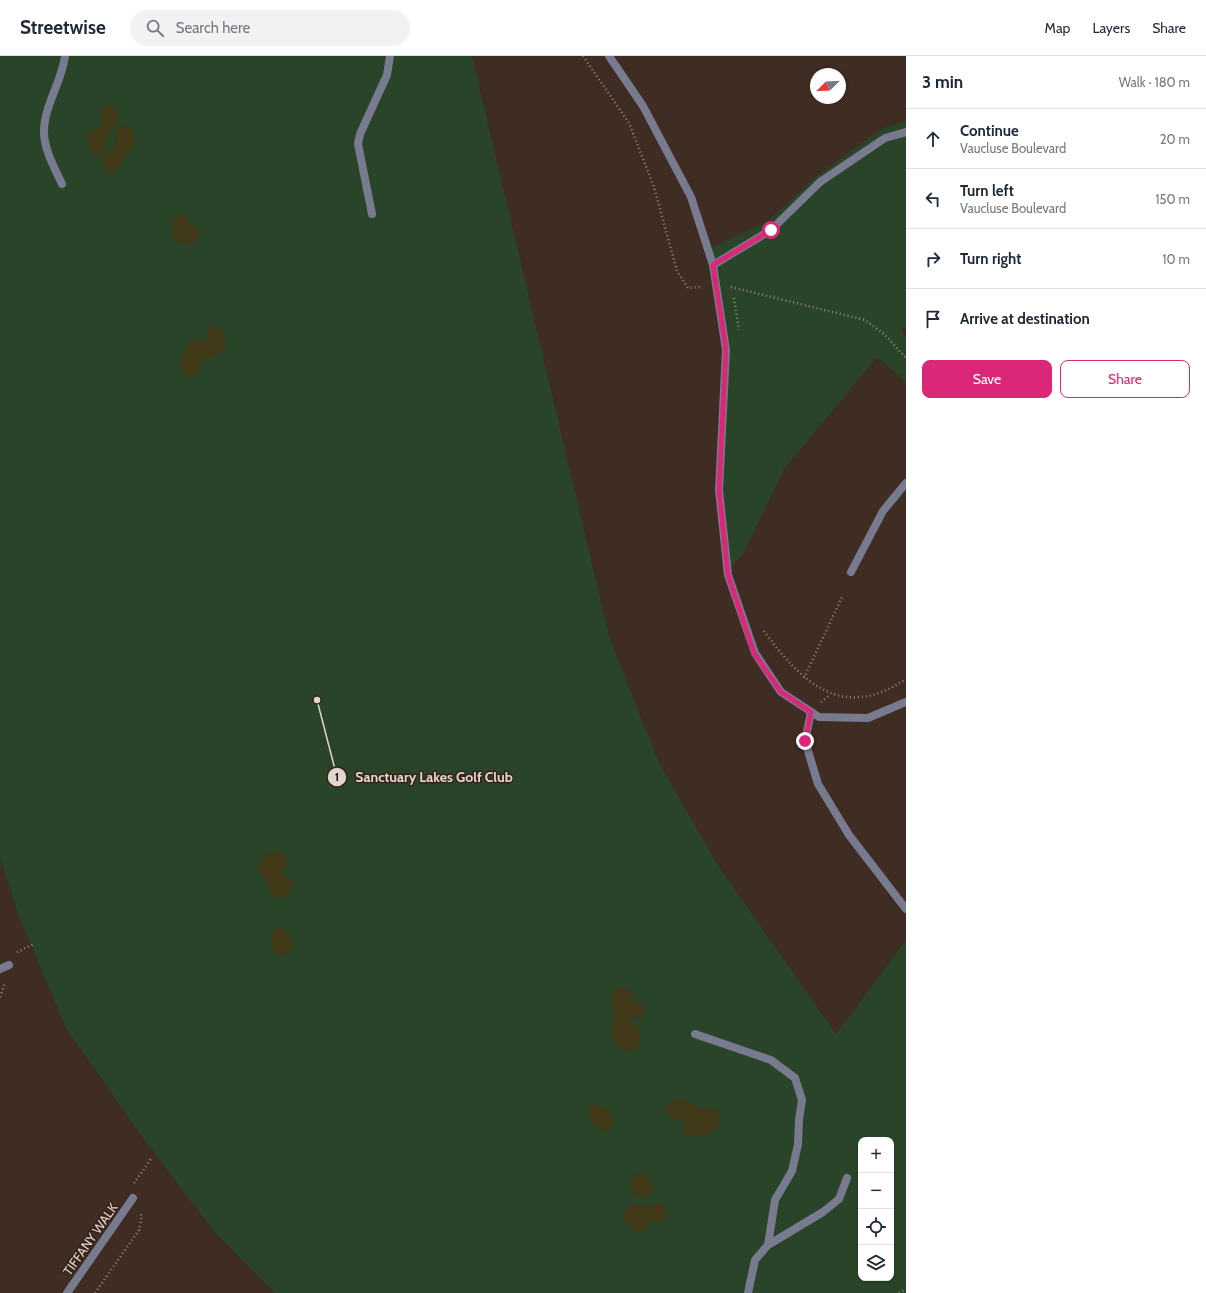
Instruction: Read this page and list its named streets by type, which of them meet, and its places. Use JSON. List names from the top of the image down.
{
  "streets": {
    "street": ["TIFFANY WALK"]
  },
  "places": ["Sanctuary Lakes Golf Club"],
  "north": "bottom left",
  "page": {
    "header": "Streetwise",
    "search": "Search here",
    "nav": ["Map", "Layers", "Share"],
    "heading": ["3 min", "Walk · 180 m"],
    "list": [
      ["Continue", "Vaucluse Boulevard", "20 m"],
      ["Turn left", "Vaucluse Boulevard", "150 m"],
      ["Turn right", "10 m"],
      "Arrive at destination"
    ],
    "buttons": ["Save", "Share"],
    "map_buttons": ["+", "−"]
  }
}
